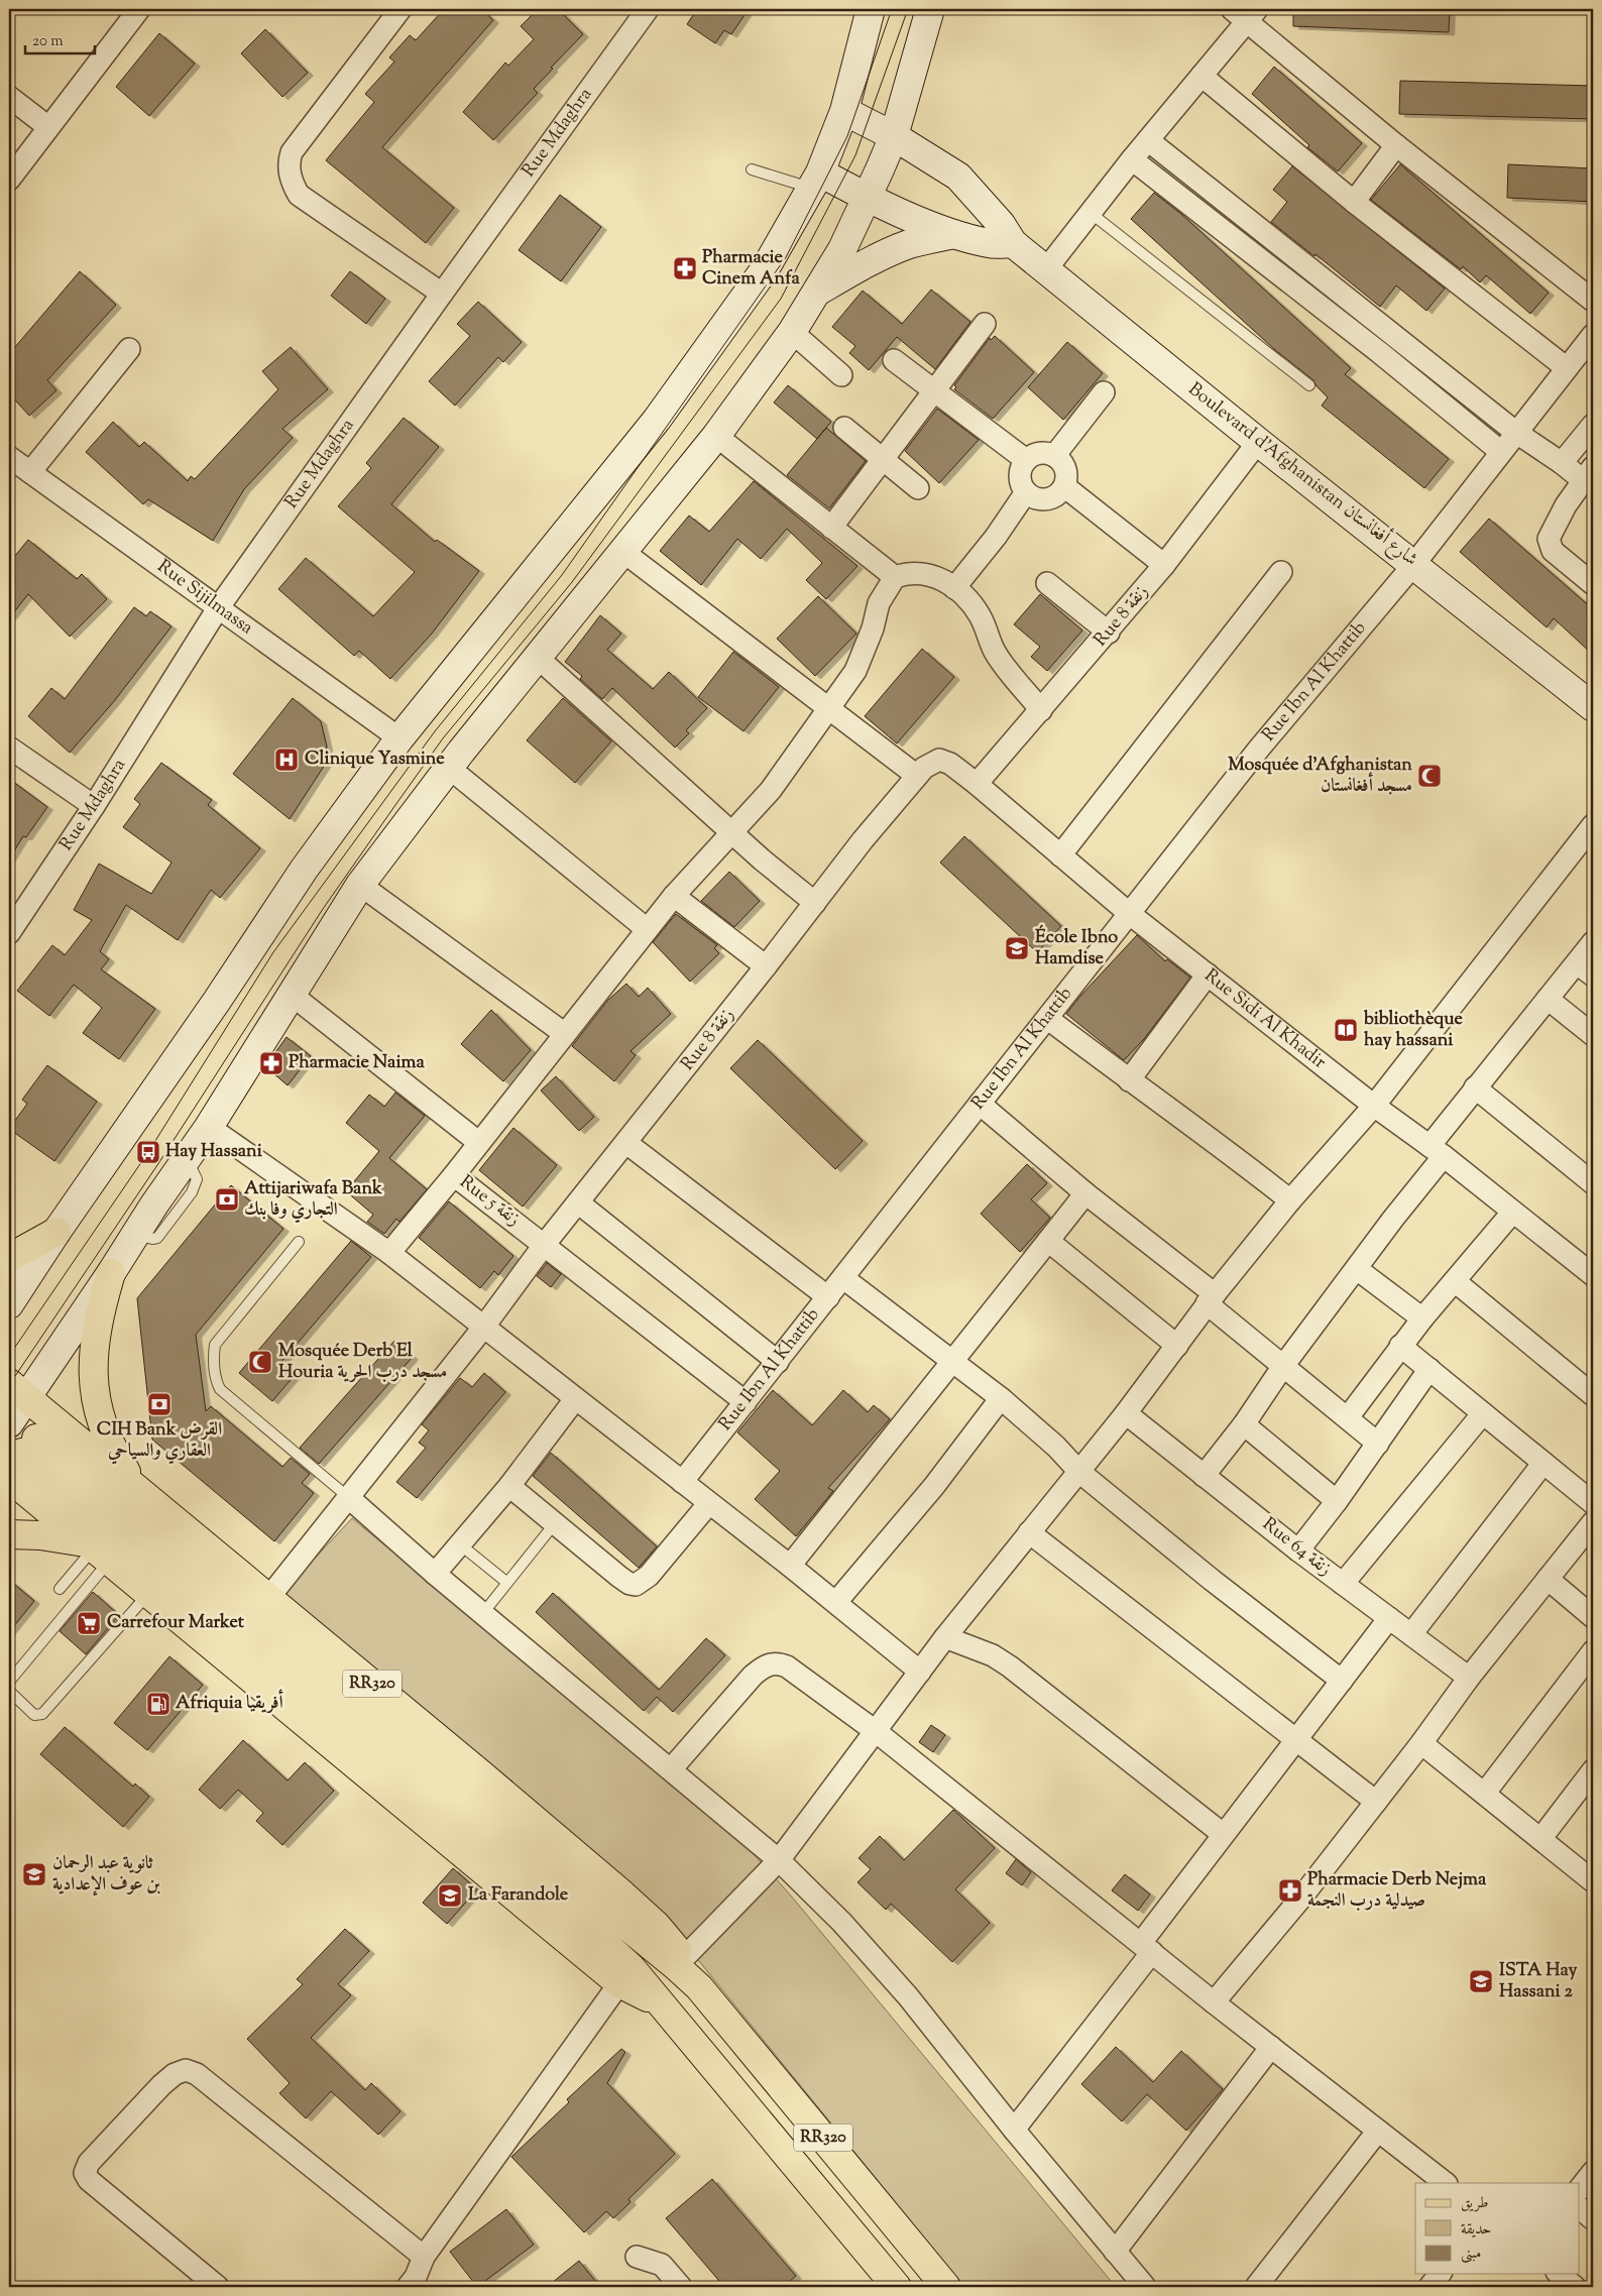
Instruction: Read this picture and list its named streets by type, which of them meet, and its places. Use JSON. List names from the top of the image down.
{
  "streets": {
    "main road": ["Boulevard d'Afghanistan شارع أفغانستان", "RR320"],
    "street": [
      "Rue Mdaghra",
      "Rue Sijilmassa",
      "Rue 8 زنقة",
      "Rue Ibn Al Khattib",
      "Rue Sidi Al Khadir",
      "Rue 5 زنقة",
      "Rue 64 زنقة"
    ]
  },
  "crossings": [
    ["Rue Mdaghra", "Rue Sijilmassa"],
    ["Boulevard d'Afghanistan شارع أفغانستان", "Rue 8 زنقة"],
    ["Boulevard d'Afghanistan شارع أفغانستان", "Rue Ibn Al Khattib"],
    ["Rue 8 زنقة", "Rue Sidi Al Khadir"],
    ["Rue 8 زنقة", "Rue 5 زنقة"],
    ["Rue 8 زنقة", "RR320"],
    ["Rue Ibn Al Khattib", "Rue Sidi Al Khadir"],
    ["Rue Ibn Al Khattib", "Rue 5 زنقة"]
  ],
  "places": {
    "pharmacy": ["Pharmacie Cinem Anfa", "Pharmacie Naima", "Pharmacie Derb Nejma صيدلية درب النجمة"],
    "hospital": ["Clinique Yasmine"],
    "mosque": ["Mosquée d'Afghanistan مسجد أفغانستان", "Mosquée Derb El Houria مسجد درب الحرية"],
    "school or university": [
      "École Ibno Hamdise",
      "ثانوية عبد الرحمان بن عوف الإعدادية",
      "La Farandole",
      "ISTA Hay Hassani 2"
    ],
    "library": ["bibliothèque hay hassani"],
    "bus stop": ["Hay Hassani"],
    "bank": ["Attijariwafa Bank التجاري وفا بنك", "CIH Bank القرض العقاري والسياحي"],
    "supermarket": ["Carrefour Market"],
    "fuel station": ["Afriquia أفريقيا"]
  },
  "legend": ["طريق", "حديقة", "مبنى"],
  "scale_bar": "20 m"
}
